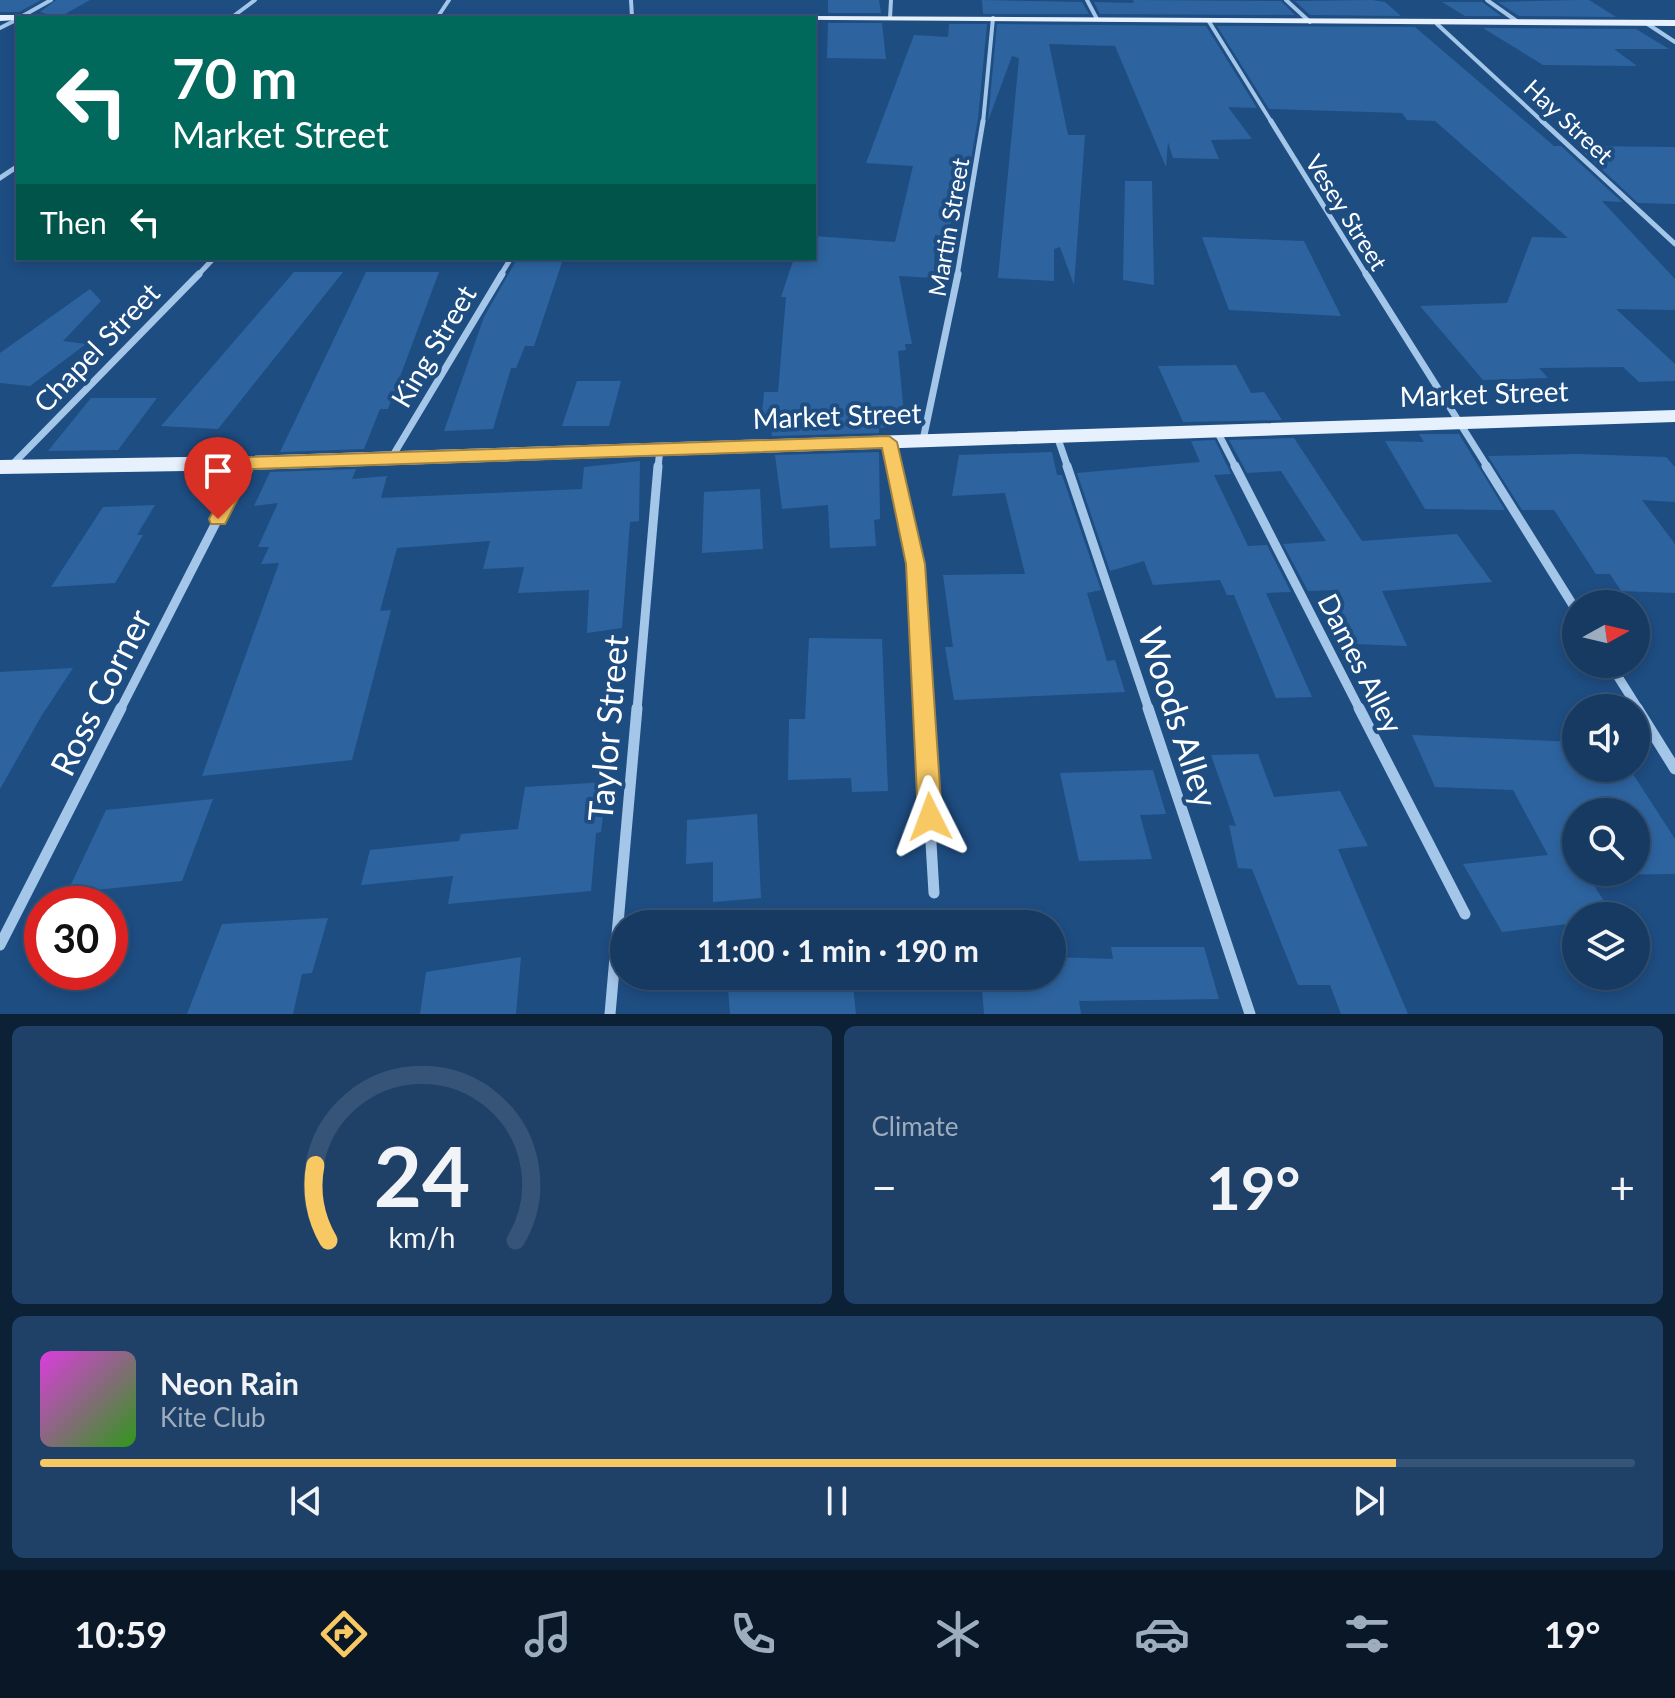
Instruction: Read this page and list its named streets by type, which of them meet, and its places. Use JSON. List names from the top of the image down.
{
  "streets": {
    "main road": ["Market Street"],
    "street": [
      "Hay Street",
      "Vesey Street",
      "Martin Street",
      "King Street",
      "Chapel Street",
      "Dames Alley",
      "Ross Corner",
      "Woods Alley",
      "Taylor Street"
    ]
  },
  "crossings": [
    ["Vesey Street", "Market Street"],
    ["Martin Street", "Market Street"],
    ["King Street", "Market Street"],
    ["Chapel Street", "Market Street"],
    ["Market Street", "Dames Alley"],
    ["Market Street", "Ross Corner"],
    ["Market Street", "Woods Alley"],
    ["Market Street", "Taylor Street"]
  ],
  "north": "right",
  "page": {
    "turn": ["70 m", "Market Street"],
    "then": "Then",
    "limit": "30",
    "trip": "11:00 · 1 min · 190 m",
    "tile": "Climate",
    "heat": ["−", "19°", "+"],
    "song": ["Neon Rain", "Kite Club"],
    "tabs": ["10:59", "19°"],
    "gauge": ["24", "km/h"]
  }
}
